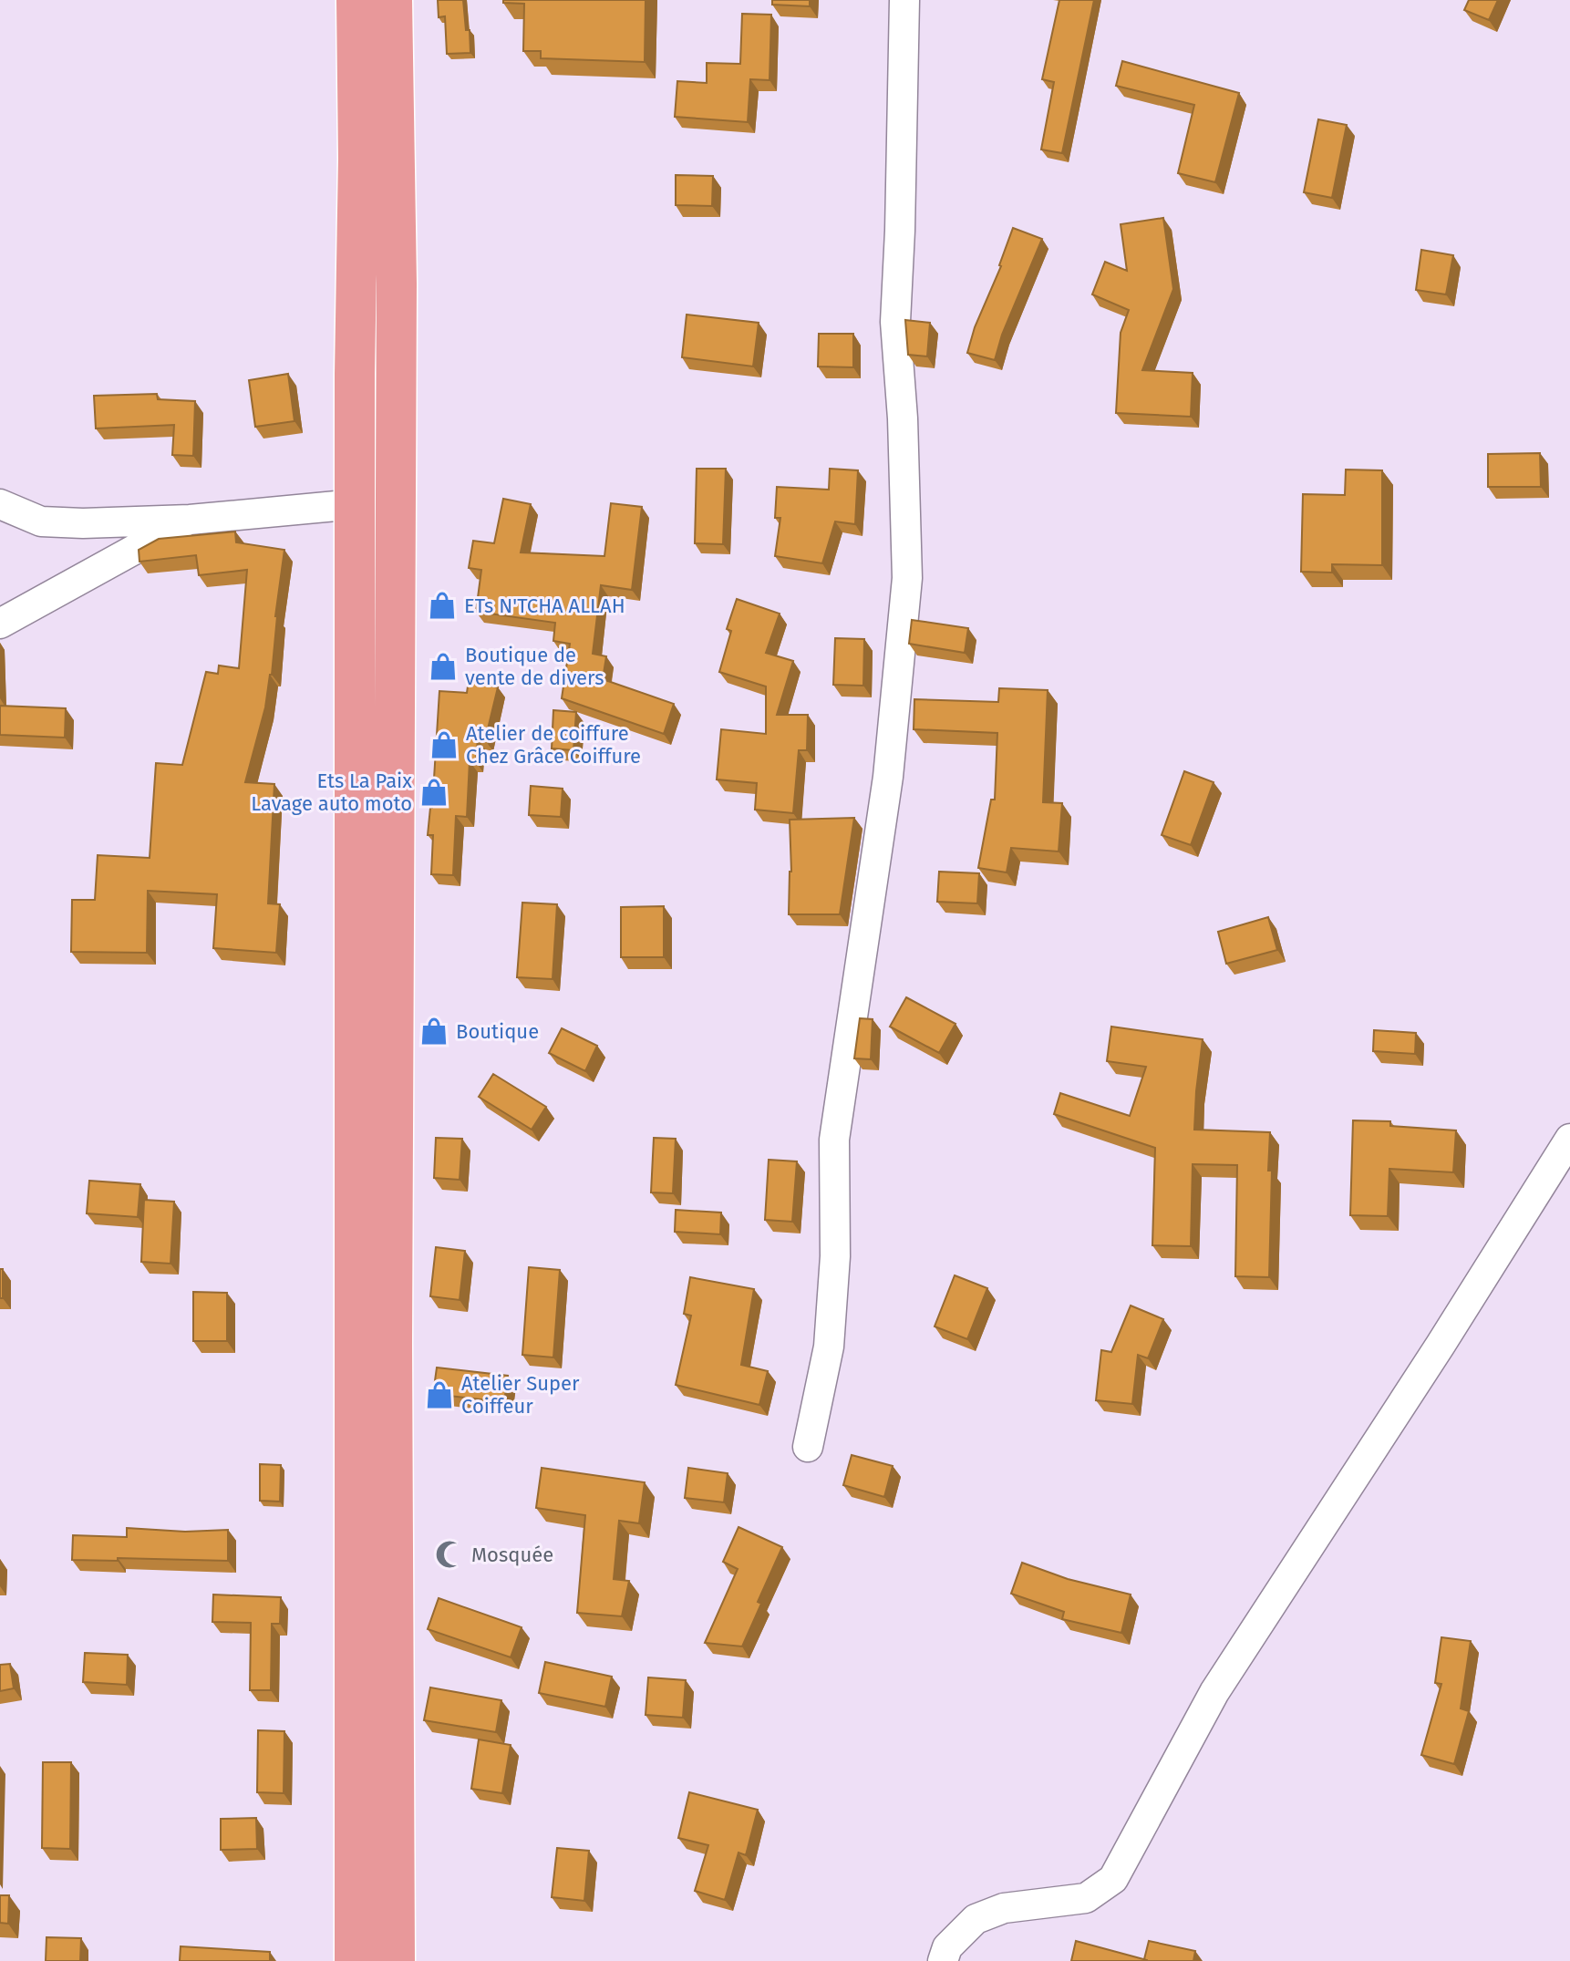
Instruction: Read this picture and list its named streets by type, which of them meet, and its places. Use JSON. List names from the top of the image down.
{
  "places": {
    "shop": [
      "ETs N'TCHA ALLAH",
      "Boutique de vente de divers",
      "Atelier de coiffure Chez Grâce Coiffure",
      "Ets La Paix Lavage auto moto",
      "Boutique",
      "Atelier Super Coiffeur"
    ],
    "mosque": ["Mosquée"]
  }
}
